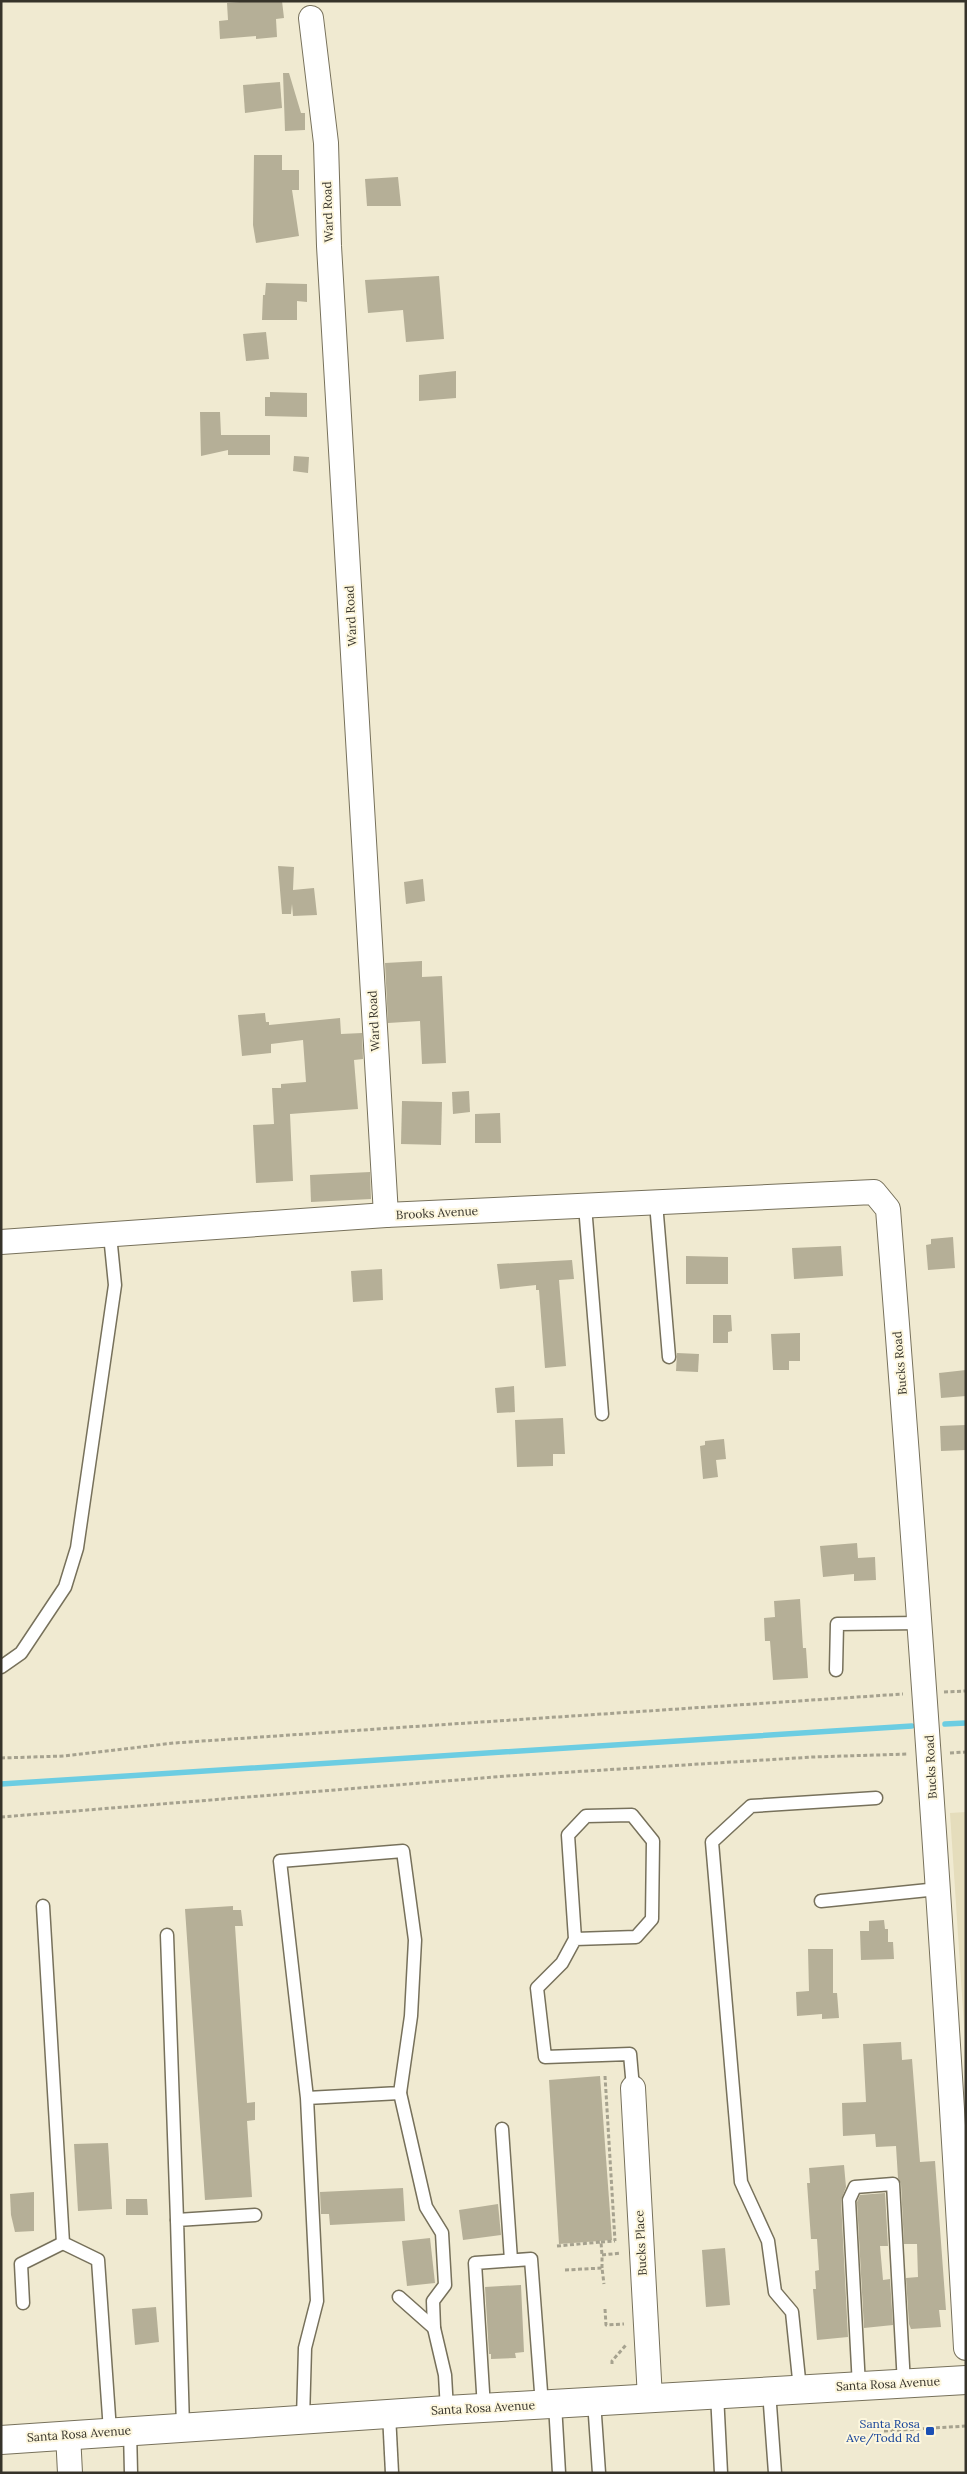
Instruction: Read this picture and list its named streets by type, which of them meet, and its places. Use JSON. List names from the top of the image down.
{
  "streets": {
    "main road": ["Santa Rosa Avenue"],
    "street": [
      "Ward Road",
      "Brooks Avenue",
      "Bucks Road",
      "Bucks Place"
    ]
  },
  "crossings": [
    ["Ward Road", "Brooks Avenue"],
    ["Brooks Avenue", "Bucks Road"],
    ["Bucks Place", "Santa Rosa Avenue"]
  ],
  "places": {
    "transit": ["Santa Rosa Ave/Todd Rd"]
  }
}
